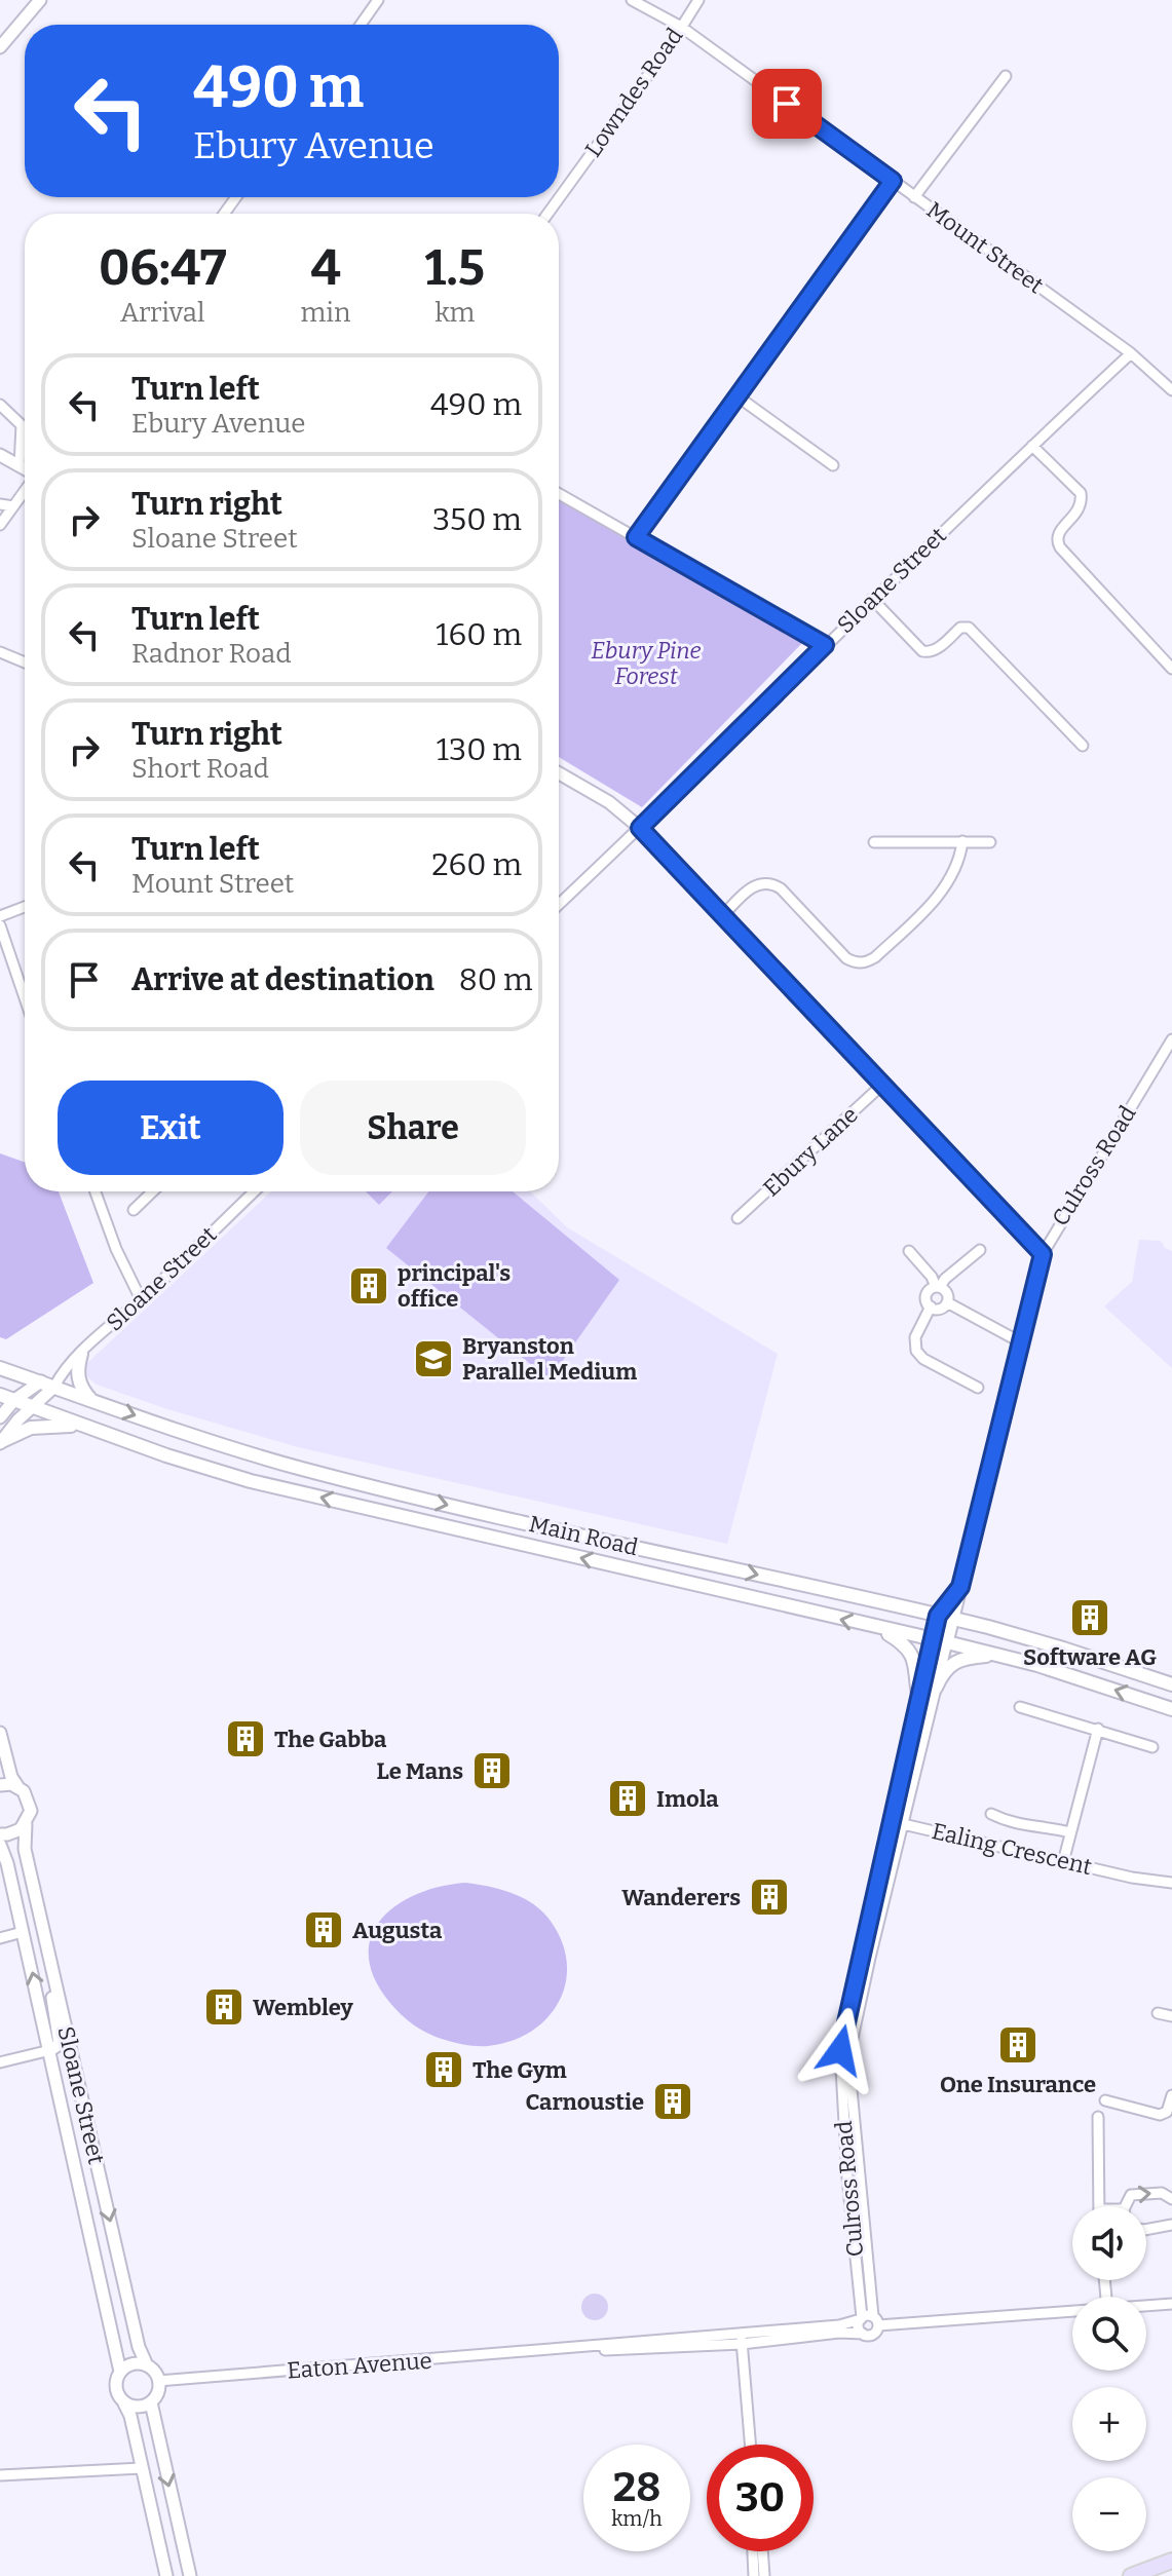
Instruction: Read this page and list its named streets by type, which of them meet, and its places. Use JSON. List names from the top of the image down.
{
  "streets": {
    "main road": ["Main Road"],
    "street": [
      "Lowndes Road",
      "Mount Street",
      "Sloane Street",
      "Ebury Lane",
      "Culross Road",
      "Ealing Crescent",
      "Eaton Avenue"
    ]
  },
  "crossings": [
    ["Lowndes Road", "Mount Street"],
    ["Mount Street", "Sloane Street"],
    ["Sloane Street", "Main Road"],
    ["Sloane Street", "Eaton Avenue"],
    ["Culross Road", "Main Road"],
    ["Culross Road", "Ealing Crescent"],
    ["Culross Road", "Eaton Avenue"]
  ],
  "parks": ["Ebury Pine Forest"],
  "places": {
    "building": [
      "principal's office",
      "Software AG",
      "The Gabba",
      "Le Mans",
      "Imola",
      "Wanderers",
      "Augusta",
      "Wembley",
      "One Insurance",
      "The Gym",
      "Carnoustie"
    ],
    "school or university": ["Bryanston Parallel Medium"]
  },
  "page": {
    "turn": ["490 m", "Ebury Avenue"],
    "eta": [
      "06:47",
      "Arrival",
      "4",
      "min",
      "1.5",
      "km"
    ],
    "list": [
      {
        "name": "Turn left",
        "note": "Ebury Avenue",
        "value": "490 m"
      },
      {
        "name": "Turn right",
        "note": "Sloane Street",
        "value": "350 m"
      },
      {
        "name": "Turn left",
        "note": "Radnor Road",
        "value": "160 m"
      },
      {
        "name": "Turn right",
        "note": "Short Road",
        "value": "130 m"
      },
      {
        "name": "Turn left",
        "note": "Mount Street",
        "value": "260 m"
      },
      {
        "name": "Arrive at destination",
        "value": "80 m"
      }
    ],
    "buttons": ["Exit", "Share"],
    "map_buttons": ["+", "−"],
    "speed": "28 km/h",
    "limit": "30"
  }
}
